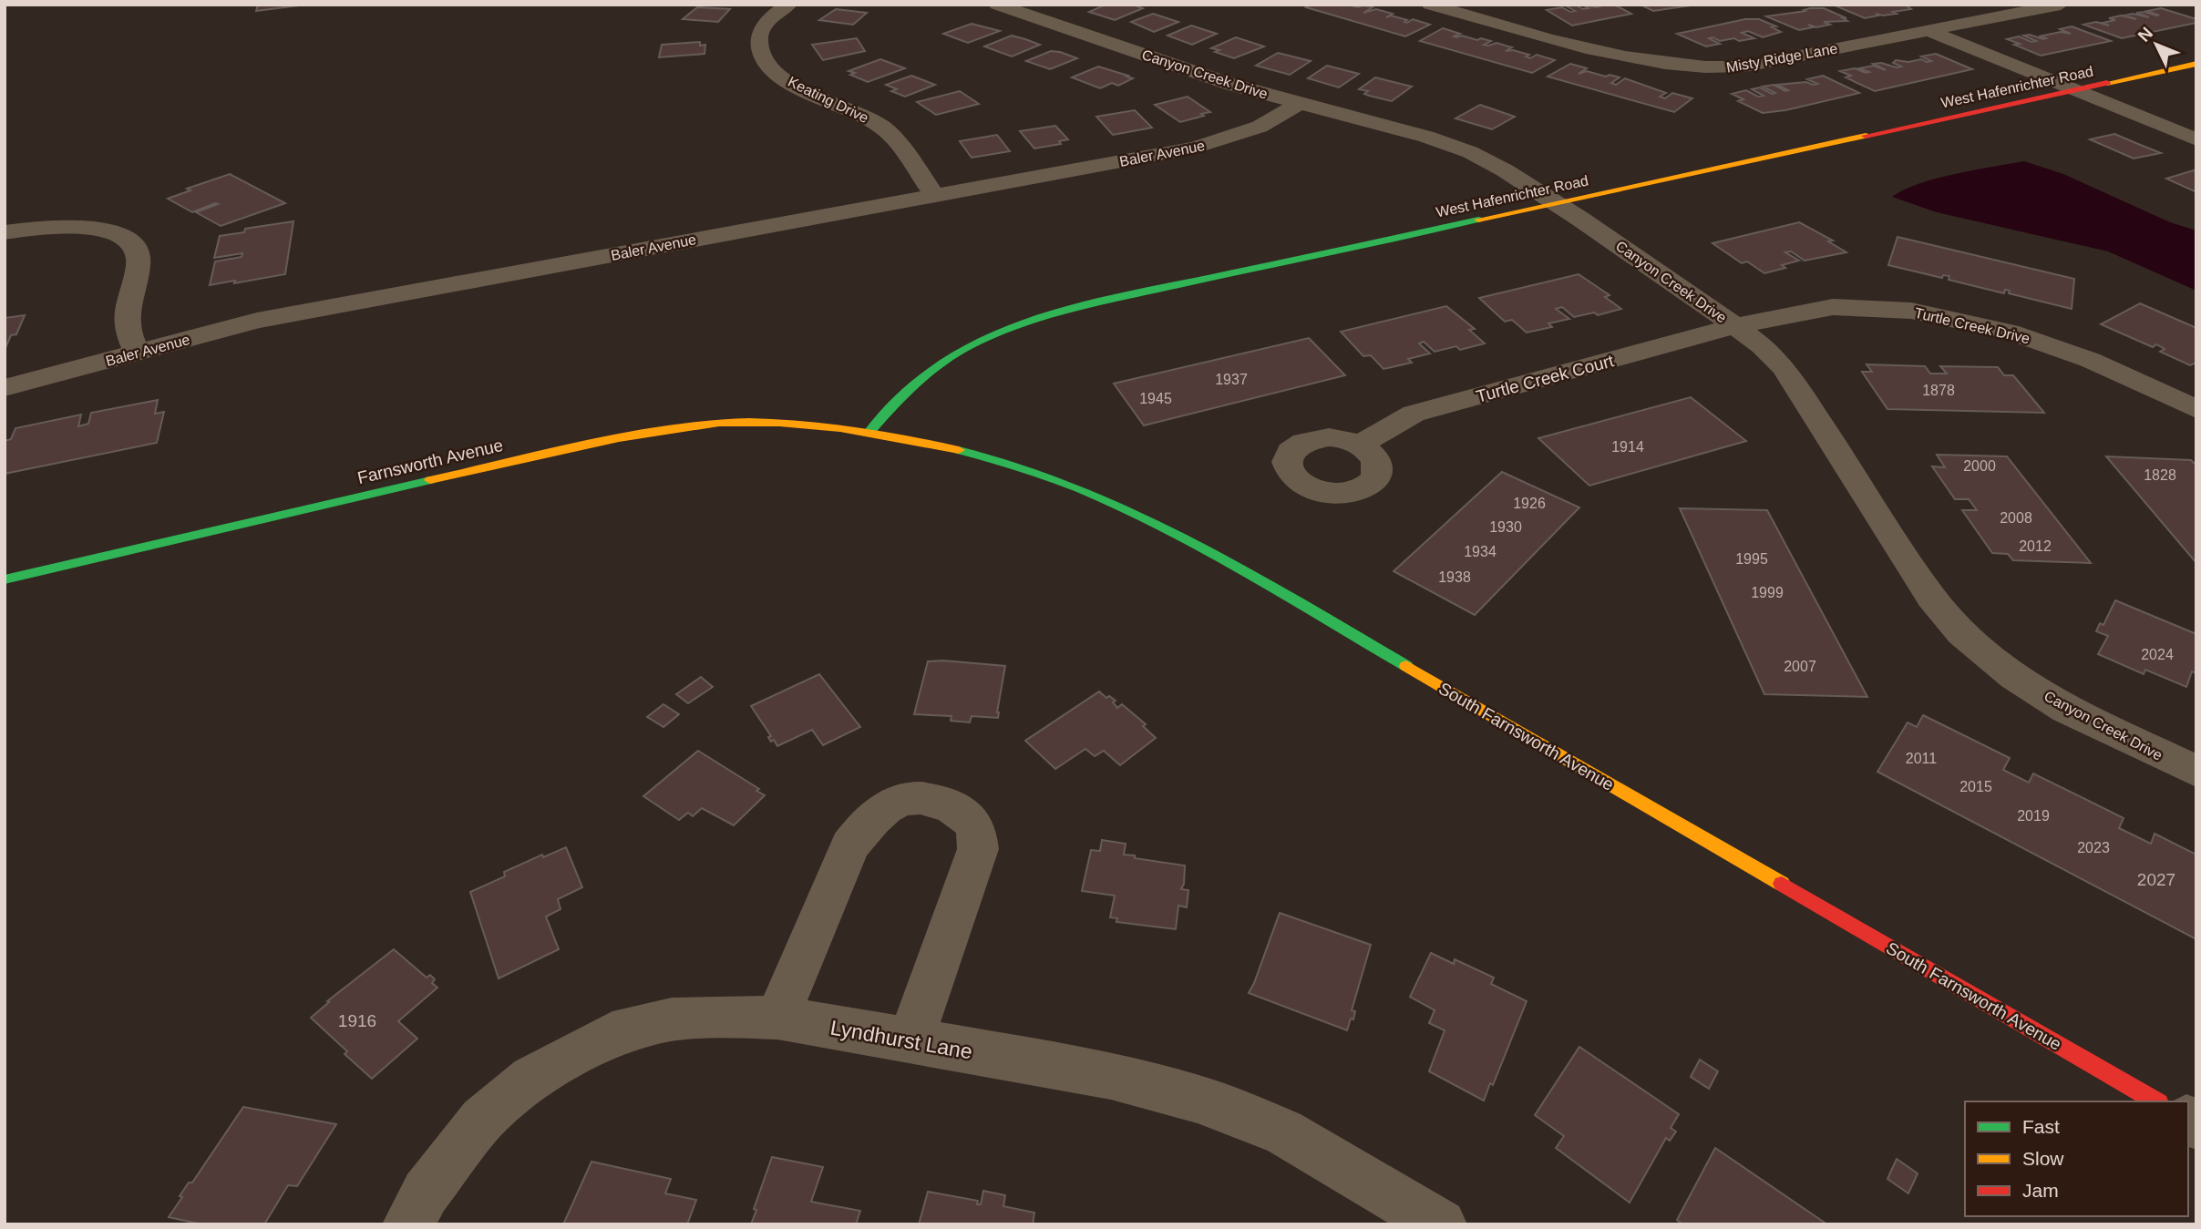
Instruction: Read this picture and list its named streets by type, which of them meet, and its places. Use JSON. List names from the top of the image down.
{
  "streets": {
    "street": [
      "Misty Ridge Lane",
      "Canyon Creek Drive",
      "West Hafenrichter Road",
      "Keating Drive",
      "Baler Avenue",
      "Turtle Creek Drive",
      "Turtle Creek Court",
      "Farnsworth Avenue",
      "South Farnsworth Avenue",
      "Lyndhurst Lane"
    ]
  },
  "crossings": [
    ["Canyon Creek Drive", "West Hafenrichter Road"],
    ["Canyon Creek Drive", "Baler Avenue"],
    ["Canyon Creek Drive", "Turtle Creek Drive"],
    ["Canyon Creek Drive", "Turtle Creek Court"],
    ["West Hafenrichter Road", "Farnsworth Avenue"],
    ["West Hafenrichter Road", "South Farnsworth Avenue"],
    ["Keating Drive", "Baler Avenue"],
    ["Turtle Creek Drive", "Turtle Creek Court"],
    ["Farnsworth Avenue", "South Farnsworth Avenue"]
  ],
  "house_numbers": [
    "1937",
    "1878",
    "1945",
    "1914",
    "2000",
    "1828",
    "1926",
    "2008",
    "1930",
    "2012",
    "1934",
    "1995",
    "1938",
    "1999",
    "2024",
    "2007",
    "2011",
    "2015",
    "2019",
    "2023",
    "2027",
    "1916"
  ],
  "legend": ["Fast", "Slow", "Jam"],
  "north": "top left"
}
